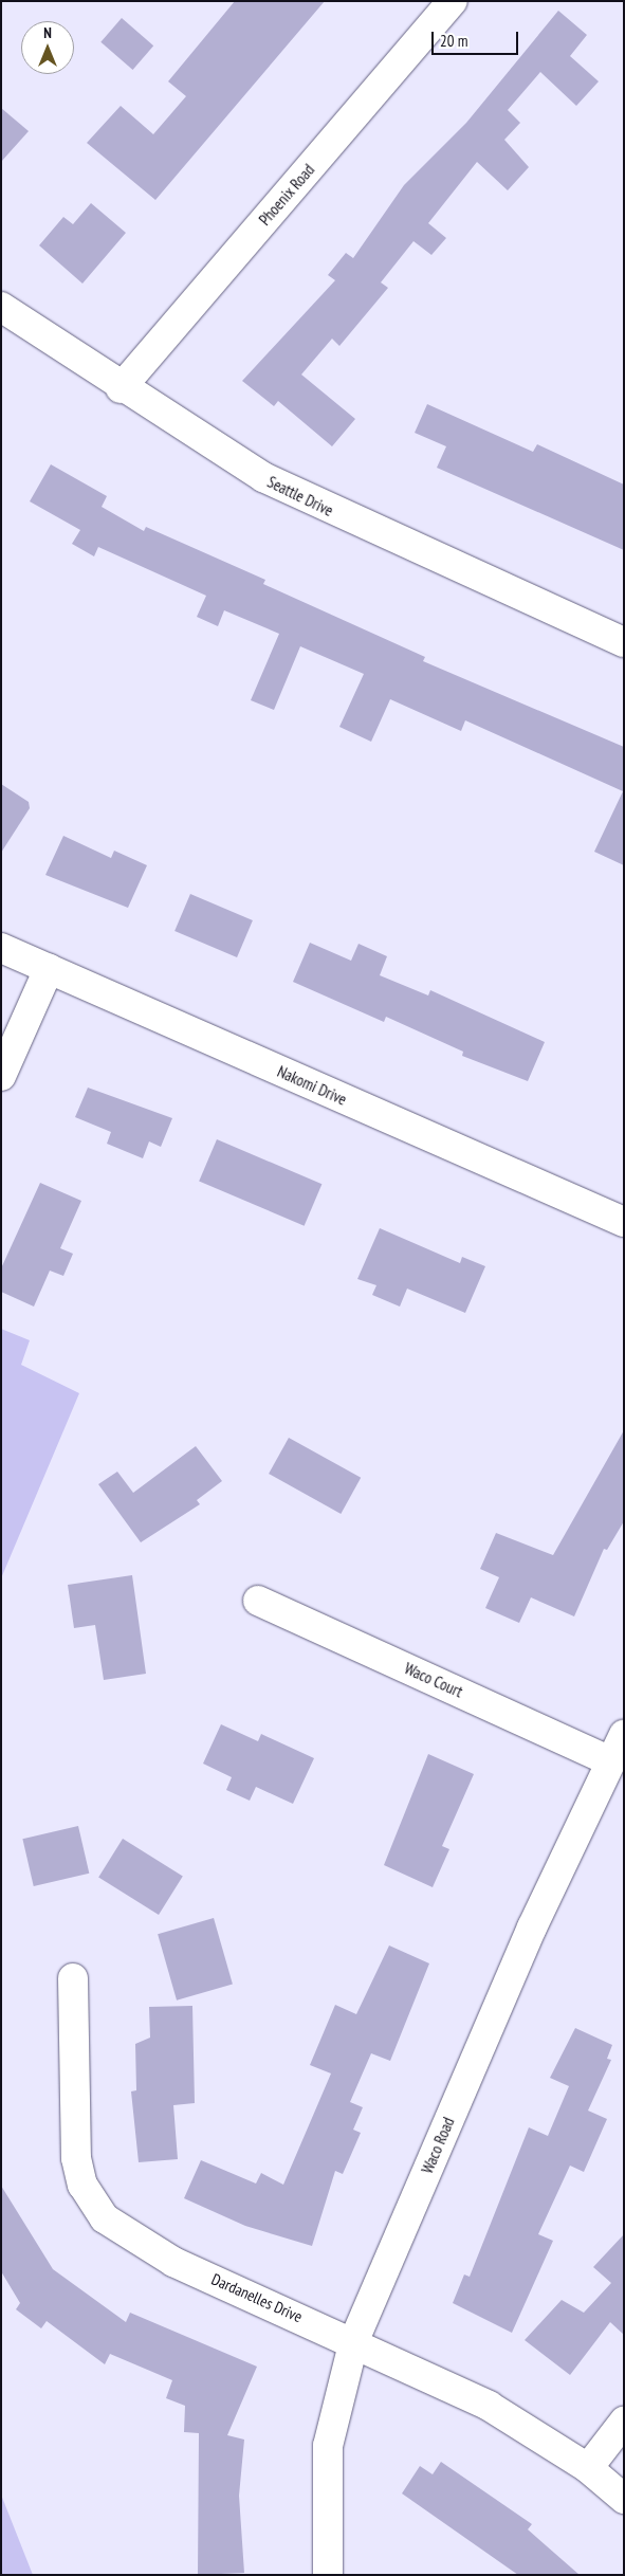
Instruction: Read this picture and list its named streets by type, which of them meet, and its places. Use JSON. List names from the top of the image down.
{
  "streets": {
    "street": [
      "Phoenix Road",
      "Seattle Drive",
      "Nakomi Drive",
      "Waco Court",
      "Waco Road",
      "Dardanelles Drive"
    ]
  },
  "crossings": [
    ["Phoenix Road", "Seattle Drive"],
    ["Waco Court", "Waco Road"],
    ["Waco Road", "Dardanelles Drive"]
  ],
  "scale_bar": "20 m",
  "north": "top"
}
